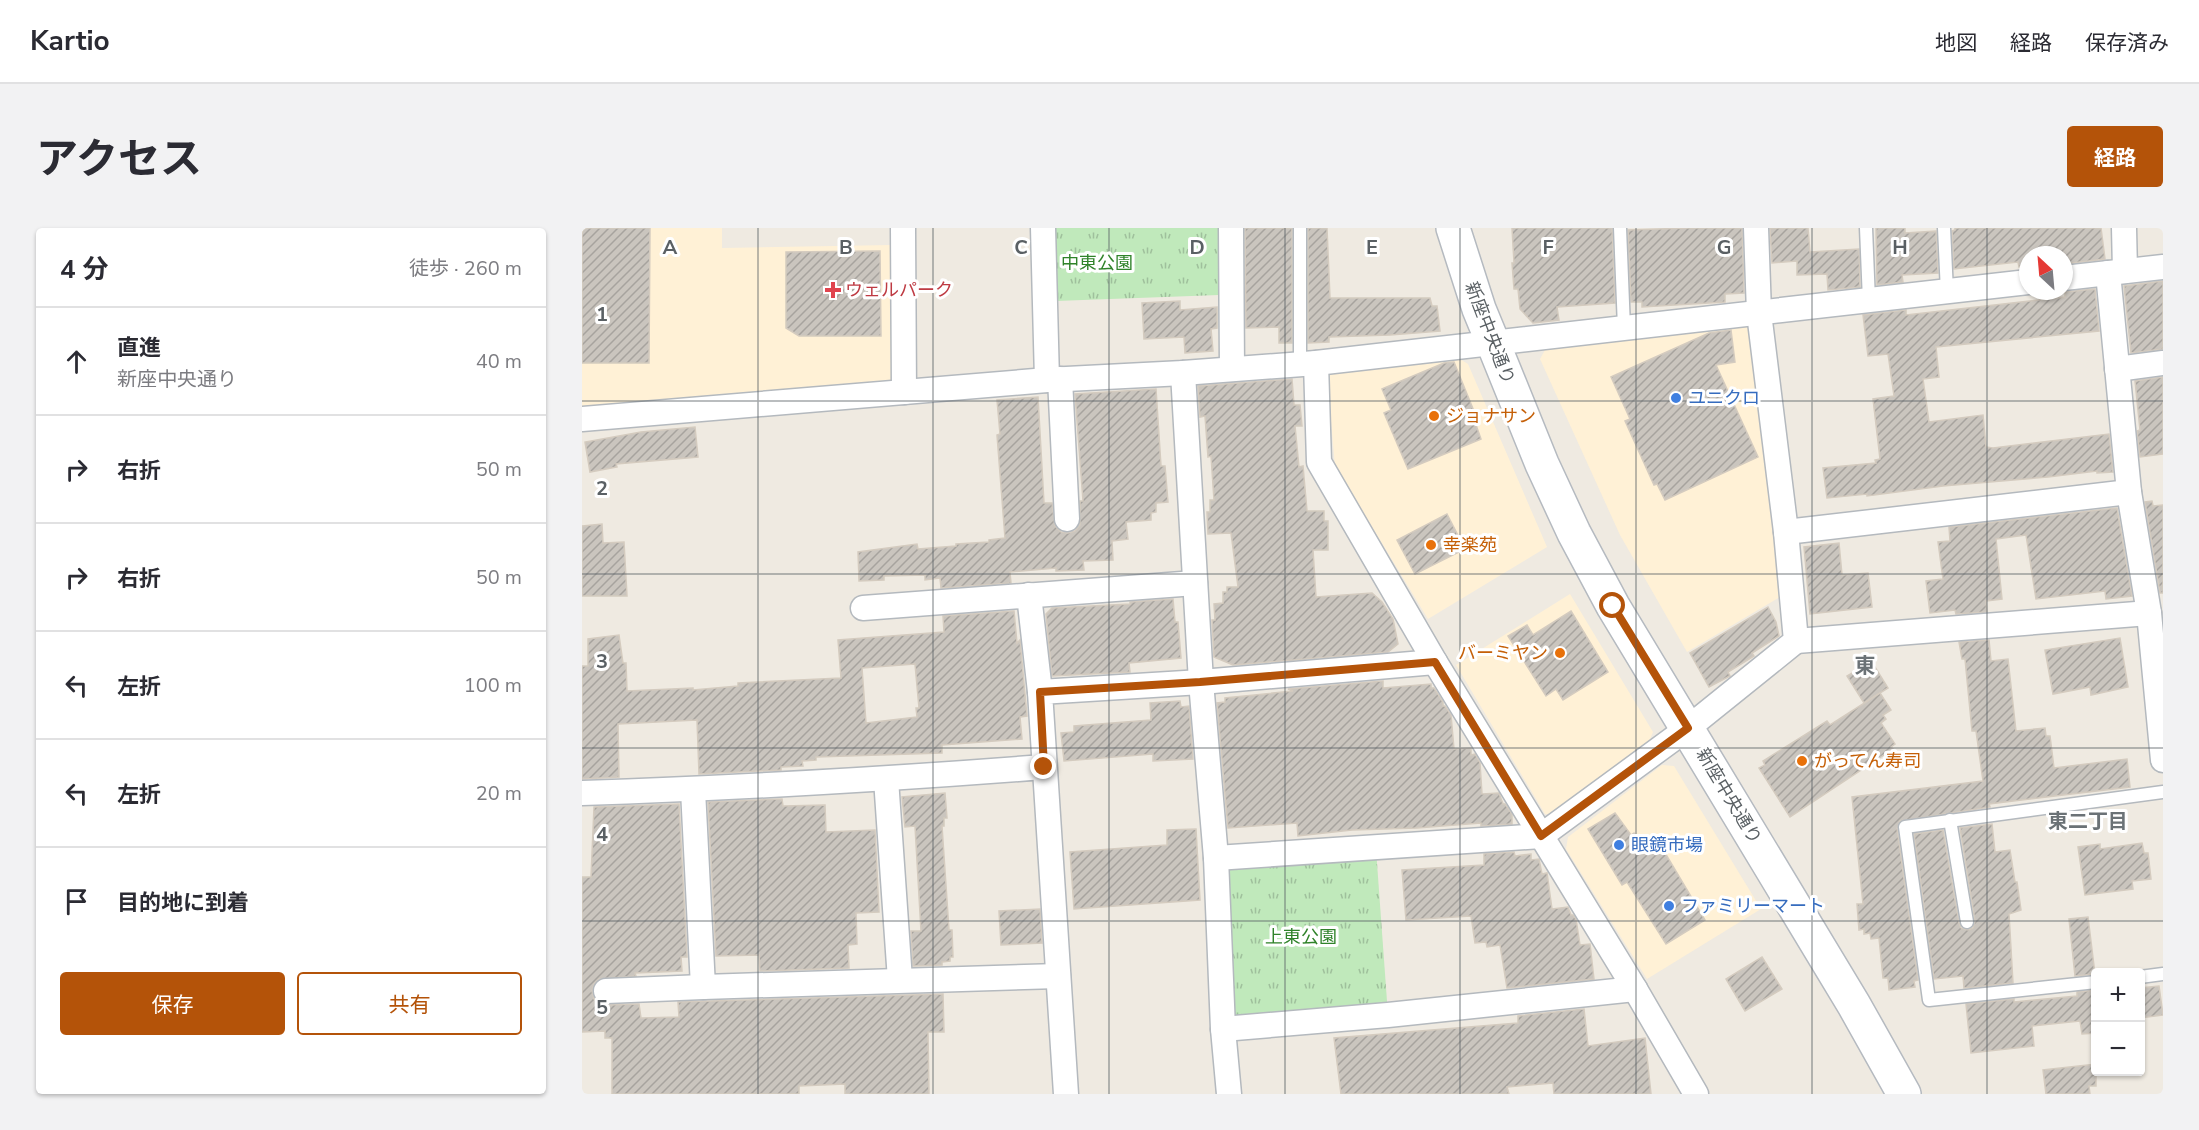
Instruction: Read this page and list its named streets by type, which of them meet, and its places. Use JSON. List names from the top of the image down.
{
  "streets": {
    "street": ["新座中央通り"]
  },
  "districts": ["東", "東二丁目"],
  "parks": ["中東公園", "上東公園"],
  "places": {
    "health": ["ウェルパーク"],
    "other": [
      "ユニクロ",
      "ジョナサン",
      "幸楽苑",
      "バーミヤン",
      "がってん寿司",
      "眼鏡市場",
      "ファミリーマート"
    ]
  },
  "north": "top left",
  "page": {
    "header": "Kartio",
    "nav": ["地図", "経路", "保存済み"],
    "title": "アクセス",
    "buttons": [
      "経路",
      ["保存", "共有"]
    ],
    "heading": ["4 分", "徒歩 · 260 m"],
    "list": [
      ["直進", "新座中央通り", "40 m"],
      ["右折", "50 m"],
      ["右折", "50 m"],
      ["左折", "100 m"],
      ["左折", "20 m"],
      "目的地に到着"
    ],
    "map_buttons": ["+", "−"]
  },
  "grid": {
    "columns": [
      "A",
      "B",
      "C",
      "D",
      "E",
      "F",
      "G",
      "H"
    ],
    "rows": [
      "1",
      "2",
      "3",
      "4",
      "5"
    ]
  }
}
